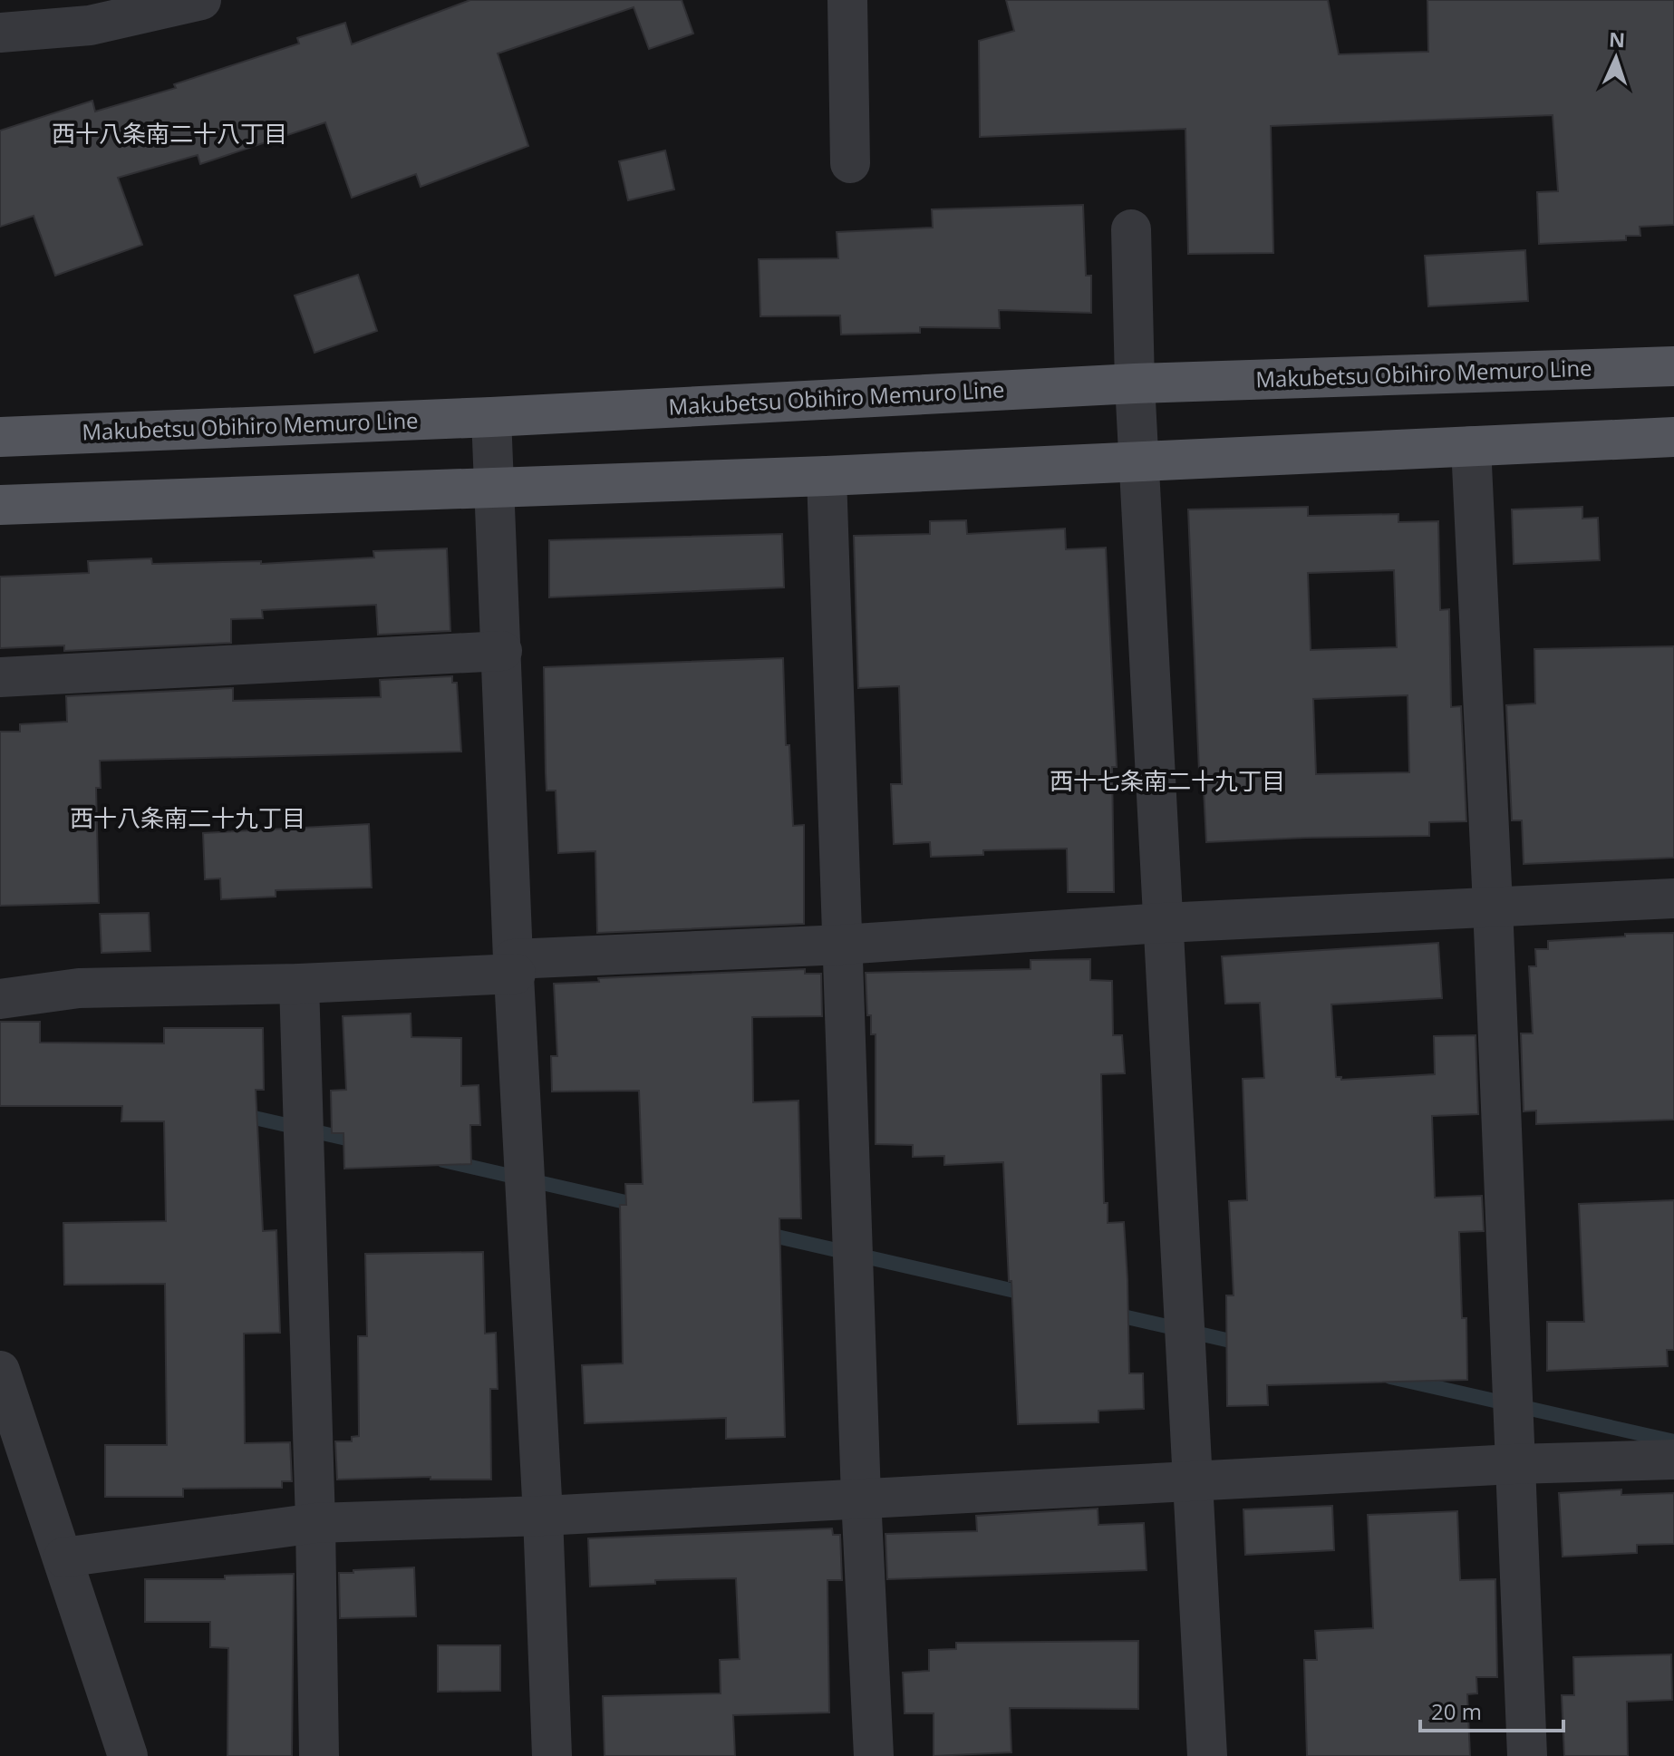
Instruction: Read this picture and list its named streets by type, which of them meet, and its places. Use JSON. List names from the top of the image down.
{
  "streets": {
    "main road": ["Makubetsu Obihiro Memuro Line"]
  },
  "districts": ["西十八条南二十八丁目", "西十七条南二十九丁目", "西十八条南二十九丁目"],
  "scale_bar": "20 m",
  "north": "top"
}
